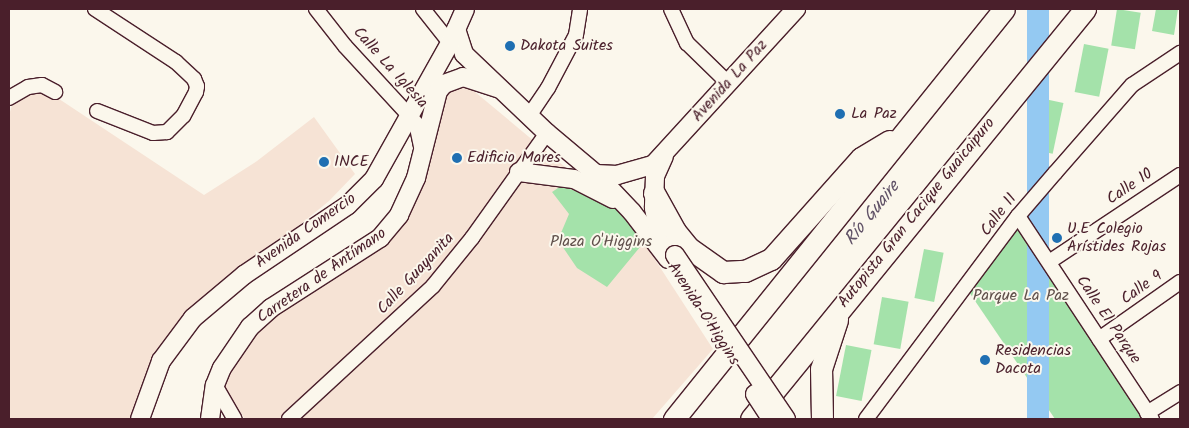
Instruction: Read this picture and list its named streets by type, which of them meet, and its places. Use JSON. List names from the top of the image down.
{
  "streets": {
    "highway": ["Autopista Gran Cacique Guaicaipuro"],
    "main road": [
      "Avenida La Paz",
      "Avenida Comercio",
      "Carretera de Antímano",
      "Avenida O'Higgins"
    ],
    "street": [
      "Calle La Iglesia",
      "Calle 10",
      "Calle 11",
      "Calle Guayanita",
      "Calle 9",
      "Calle El Parque"
    ]
  },
  "crossings": [
    ["Calle La Iglesia", "Avenida Comercio"],
    ["Calle La Iglesia", "Carretera de Antímano"],
    ["Calle La Iglesia", "Avenida O'Higgins"],
    ["Avenida La Paz", "Avenida O'Higgins"],
    ["Calle 10", "Calle El Parque"],
    ["Calle 11", "Calle El Parque"],
    ["Avenida Comercio", "Avenida O'Higgins"],
    ["Calle Guayanita", "Avenida O'Higgins"],
    ["Carretera de Antímano", "Avenida O'Higgins"],
    ["Calle 9", "Calle El Parque"]
  ],
  "water": ["Río Guaire"],
  "parks": ["Plaza O'Higgins", "Parque La Paz"],
  "places": [
    "Dakota Suites",
    "La Paz",
    "Edificio Mares",
    "INCE",
    "U.E Colegio Arístides Rojas",
    "Residencias Dacota"
  ]
}
